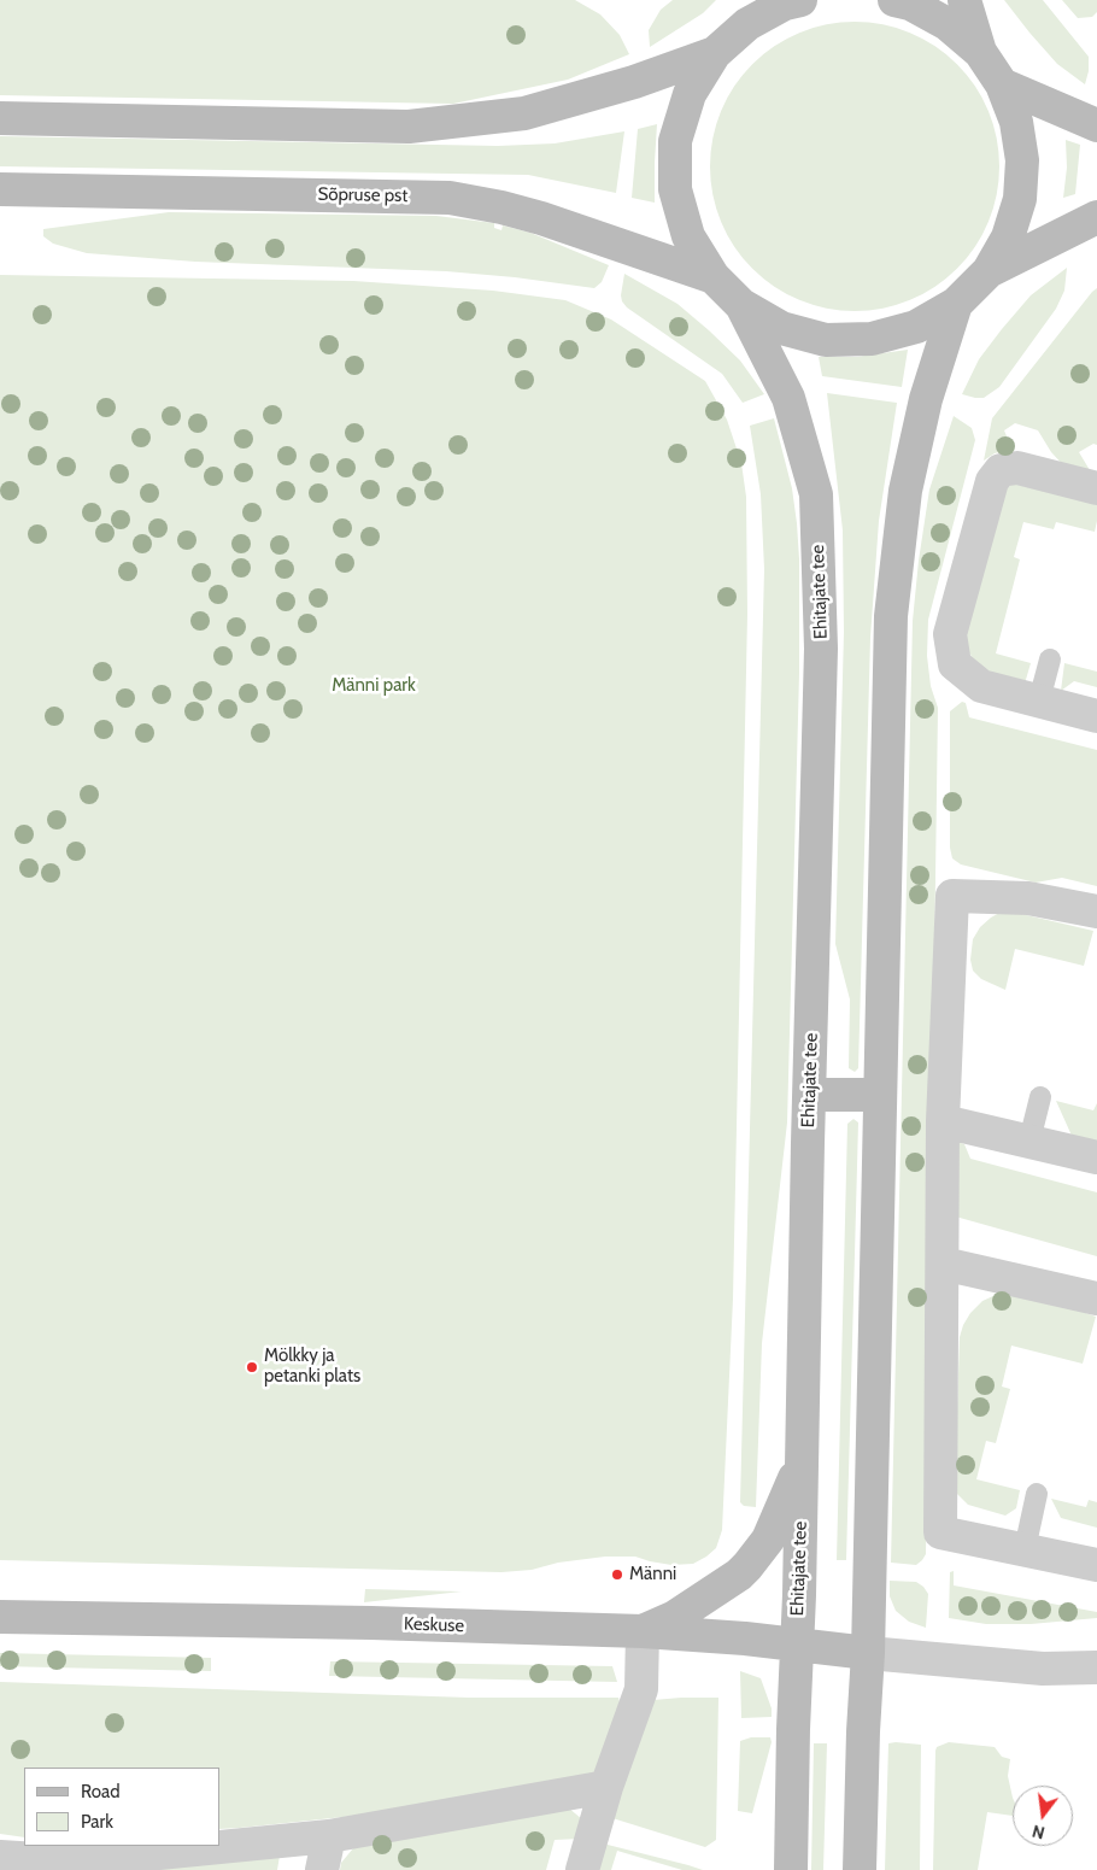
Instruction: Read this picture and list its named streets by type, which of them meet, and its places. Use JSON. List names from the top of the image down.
{
  "streets": {
    "main road": ["Sõpruse pst", "Ehitajate tee", "Keskuse"]
  },
  "crossings": [
    ["Ehitajate tee", "Keskuse"]
  ],
  "parks": ["Männi park"],
  "places": ["Mölkky ja petanki plats", "Männi"],
  "legend": ["Road", "Park"],
  "north": "bottom"
}
